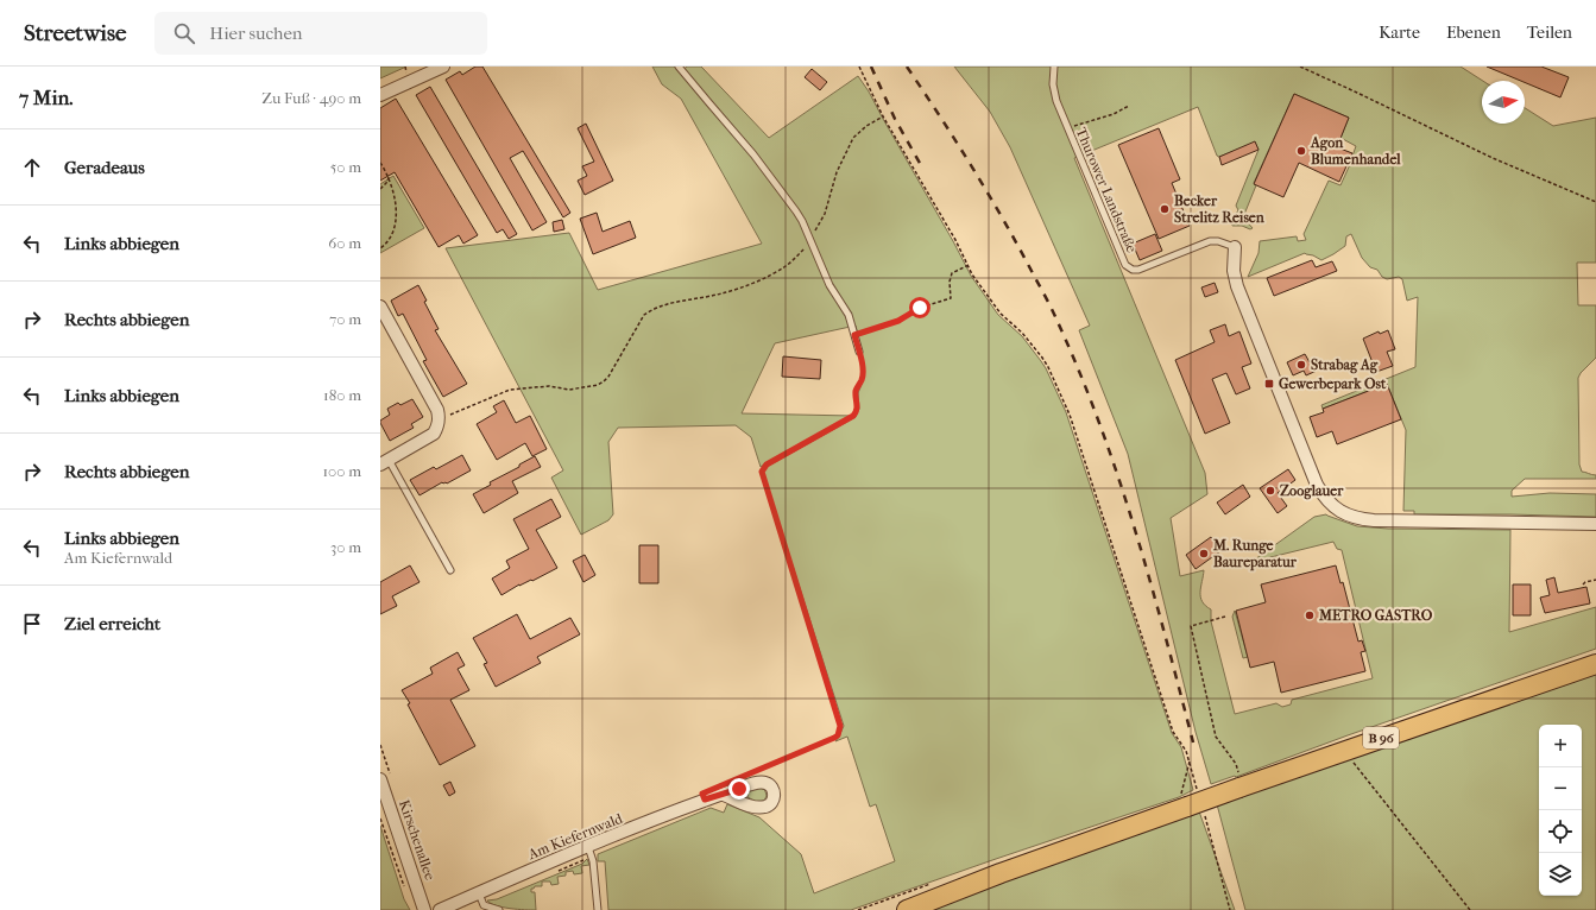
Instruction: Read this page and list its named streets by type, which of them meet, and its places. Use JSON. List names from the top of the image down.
{
  "streets": {
    "main road": ["B 96"],
    "street": ["Am Kiefernwald", "Kirschenallee"],
    "lane": ["Thurower Landstraße"]
  },
  "places": {
    "other": [
      "Agon Blumenhandel",
      "Becker Strelitz Reisen",
      "Strabag Ag",
      "Zooglauer",
      "M. Runge Baureparatur",
      "METRO GASTRO"
    ],
    "transit": ["Gewerbepark Ost"]
  },
  "north": "right",
  "page": {
    "header": "Streetwise",
    "search": "Hier suchen",
    "nav": ["Karte", "Ebenen", "Teilen"],
    "heading": ["7 Min.", "Zu Fuß · 490 m"],
    "list": [
      ["Geradeaus", "50 m"],
      ["Links abbiegen", "60 m"],
      ["Rechts abbiegen", "70 m"],
      ["Links abbiegen", "180 m"],
      ["Rechts abbiegen", "100 m"],
      ["Links abbiegen", "Am Kiefernwald", "30 m"],
      "Ziel erreicht"
    ],
    "map_buttons": ["+", "−"]
  }
}
